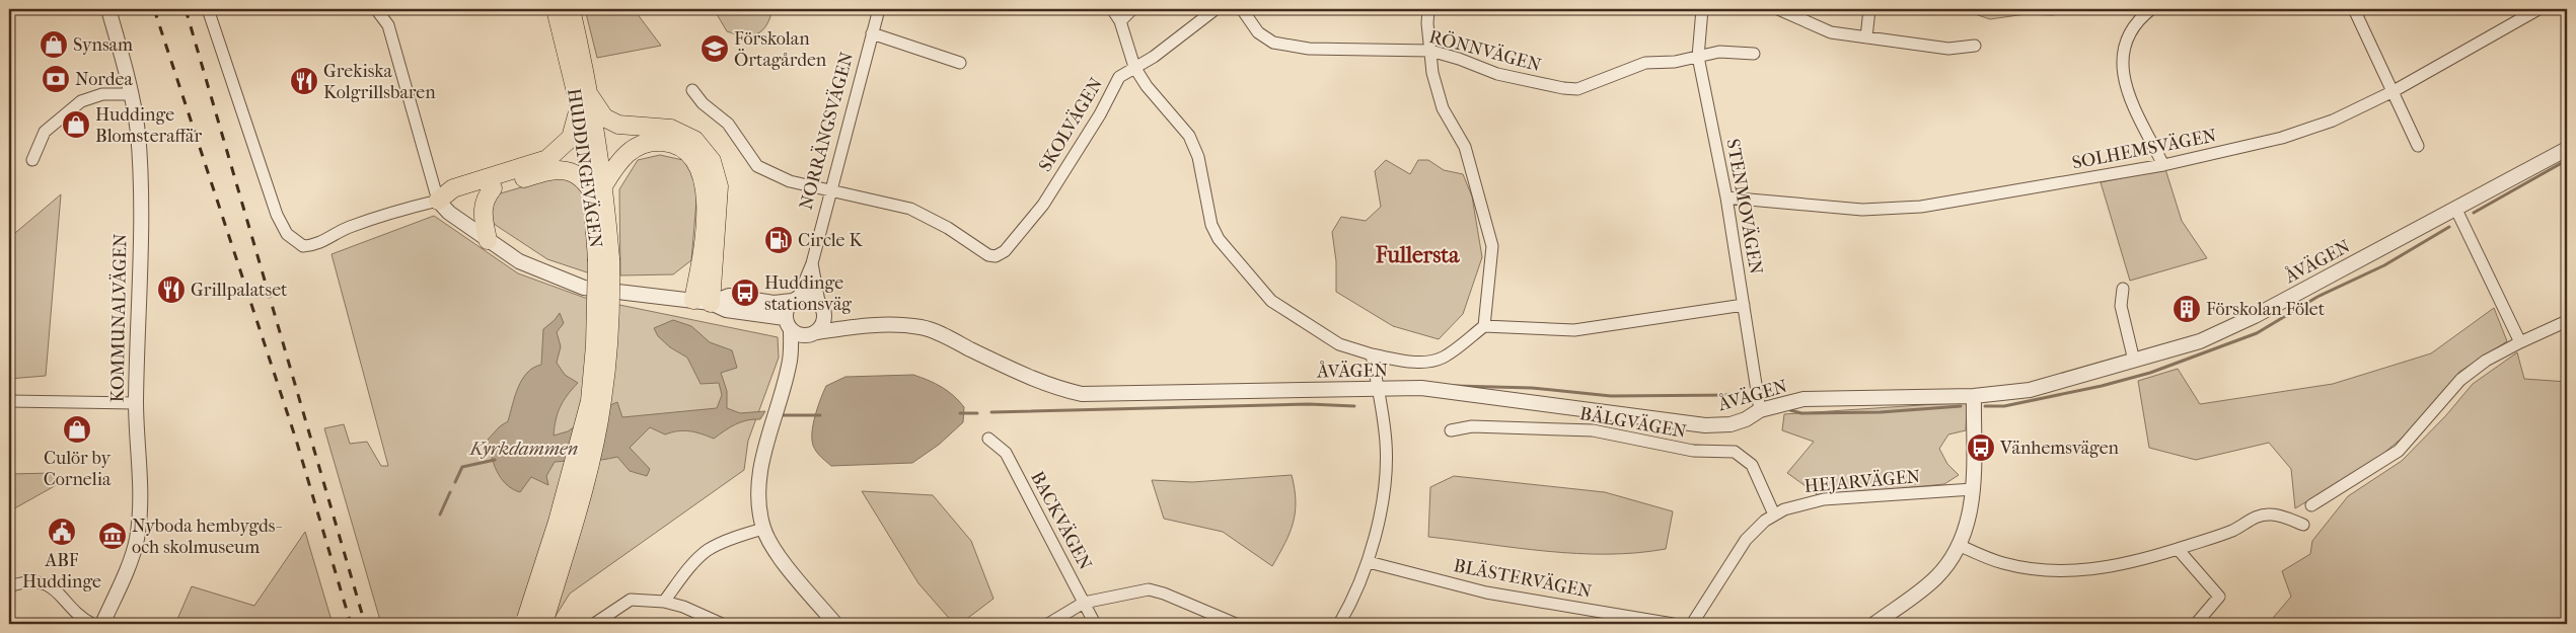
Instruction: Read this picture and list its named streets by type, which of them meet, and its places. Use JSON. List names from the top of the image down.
{
  "streets": {
    "main road": ["HUDDINGEVÄGEN"],
    "street": [
      "RÖNNVÄGEN",
      "SKOLVÄGEN",
      "NORRÄNGSVÄGEN",
      "SOLHEMSVÄGEN",
      "STENMOVÄGEN",
      "ÅVÄGEN",
      "KOMMUNALVÄGEN",
      "BÄLGVÄGEN",
      "HEJARVÄGEN",
      "BACKVÄGEN",
      "BLÄSTERVÄGEN"
    ]
  },
  "crossings": [
    ["RÖNNVÄGEN", "STENMOVÄGEN"],
    ["SKOLVÄGEN", "NORRÄNGSVÄGEN"],
    ["NORRÄNGSVÄGEN", "ÅVÄGEN"],
    ["SOLHEMSVÄGEN", "STENMOVÄGEN"],
    ["STENMOVÄGEN", "ÅVÄGEN"],
    ["BÄLGVÄGEN", "HEJARVÄGEN"]
  ],
  "districts": ["Fullersta"],
  "water": ["Kyrkdammen"],
  "places": {
    "shop": ["Synsam", "Huddinge Blomsteraffär", "Culör by Cornelia"],
    "school or university": ["Förskolan Örtagården"],
    "bank": ["Nordea"],
    "restaurant": ["Grekiska Kolgrillsbaren", "Grillpalatset"],
    "fuel station": ["Circle K"],
    "bus stop": ["Huddinge stationsväg", "Vänhemsvägen"],
    "building": ["Förskolan Fölet"],
    "public building": ["ABF Huddinge"],
    "museum": ["Nyboda hembygds- och skolmuseum"]
  }
}
